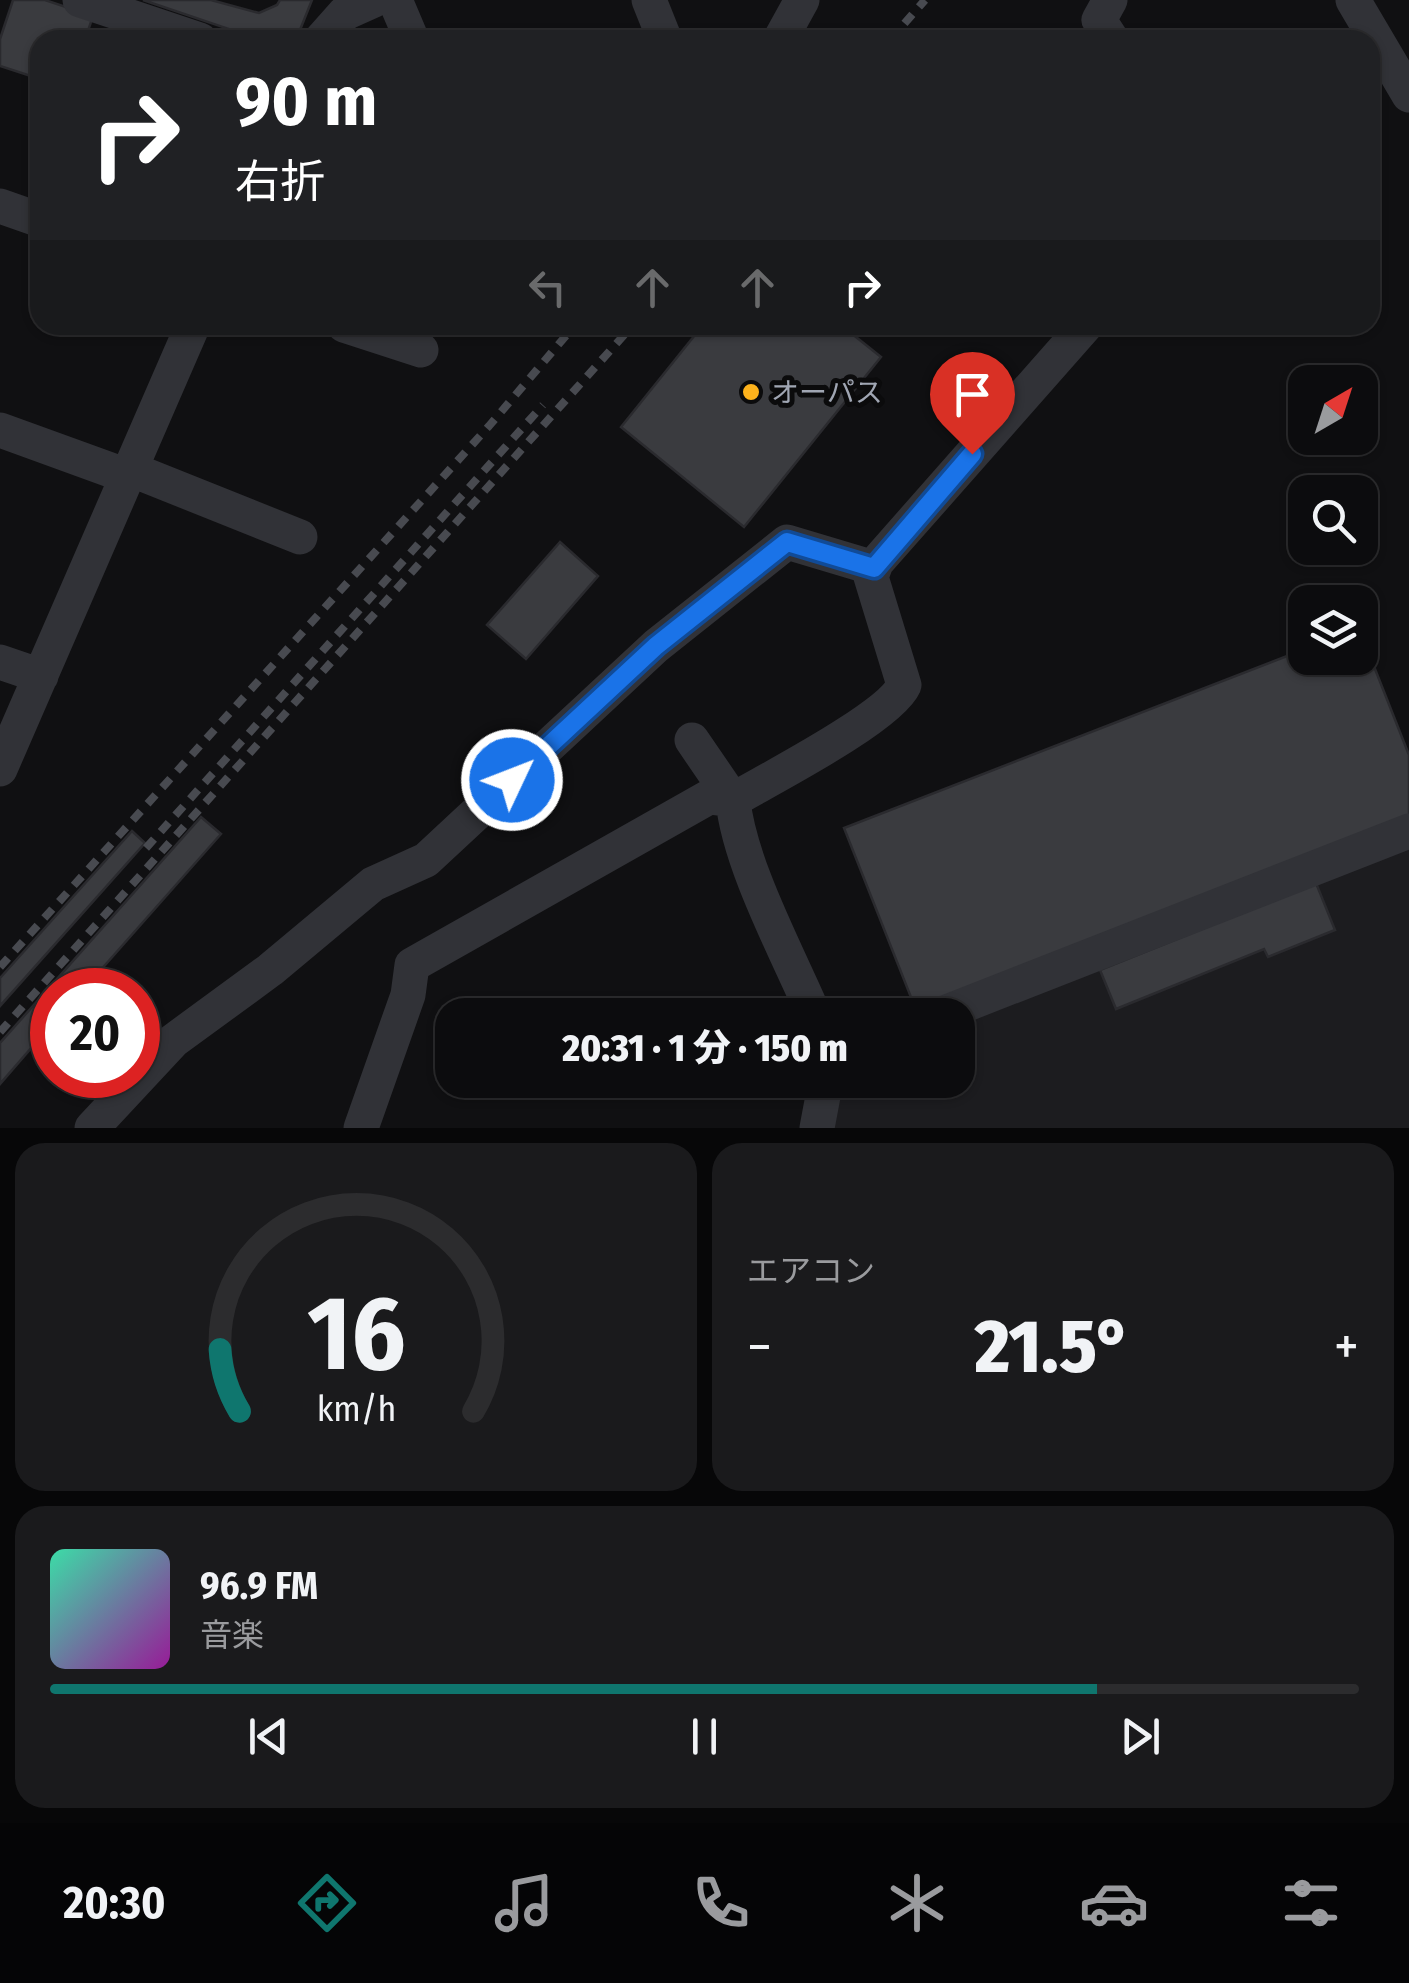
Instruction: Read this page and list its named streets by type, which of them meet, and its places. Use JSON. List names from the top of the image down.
{
  "places": ["オーパス"],
  "north": "top right",
  "page": {
    "turn": ["90 m", "右折"],
    "limit": "20",
    "trip": "20:31 · 1 分 · 150 m",
    "tile": "エアコン",
    "heat": ["−", "21.5°", "+"],
    "song": ["96.9 FM", "音楽"],
    "tabs": "20:30",
    "gauge": ["16", "km/h"]
  }
}
